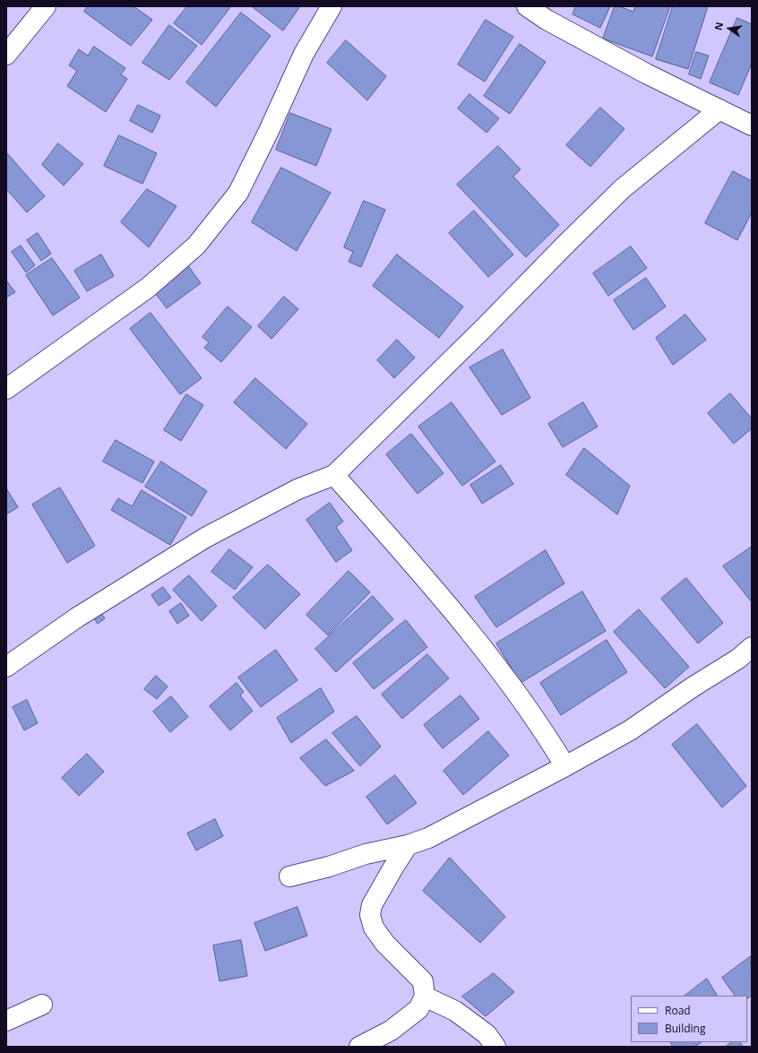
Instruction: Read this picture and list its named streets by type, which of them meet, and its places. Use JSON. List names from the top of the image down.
{
  "legend": ["Road", "Building"],
  "north": "left"
}
